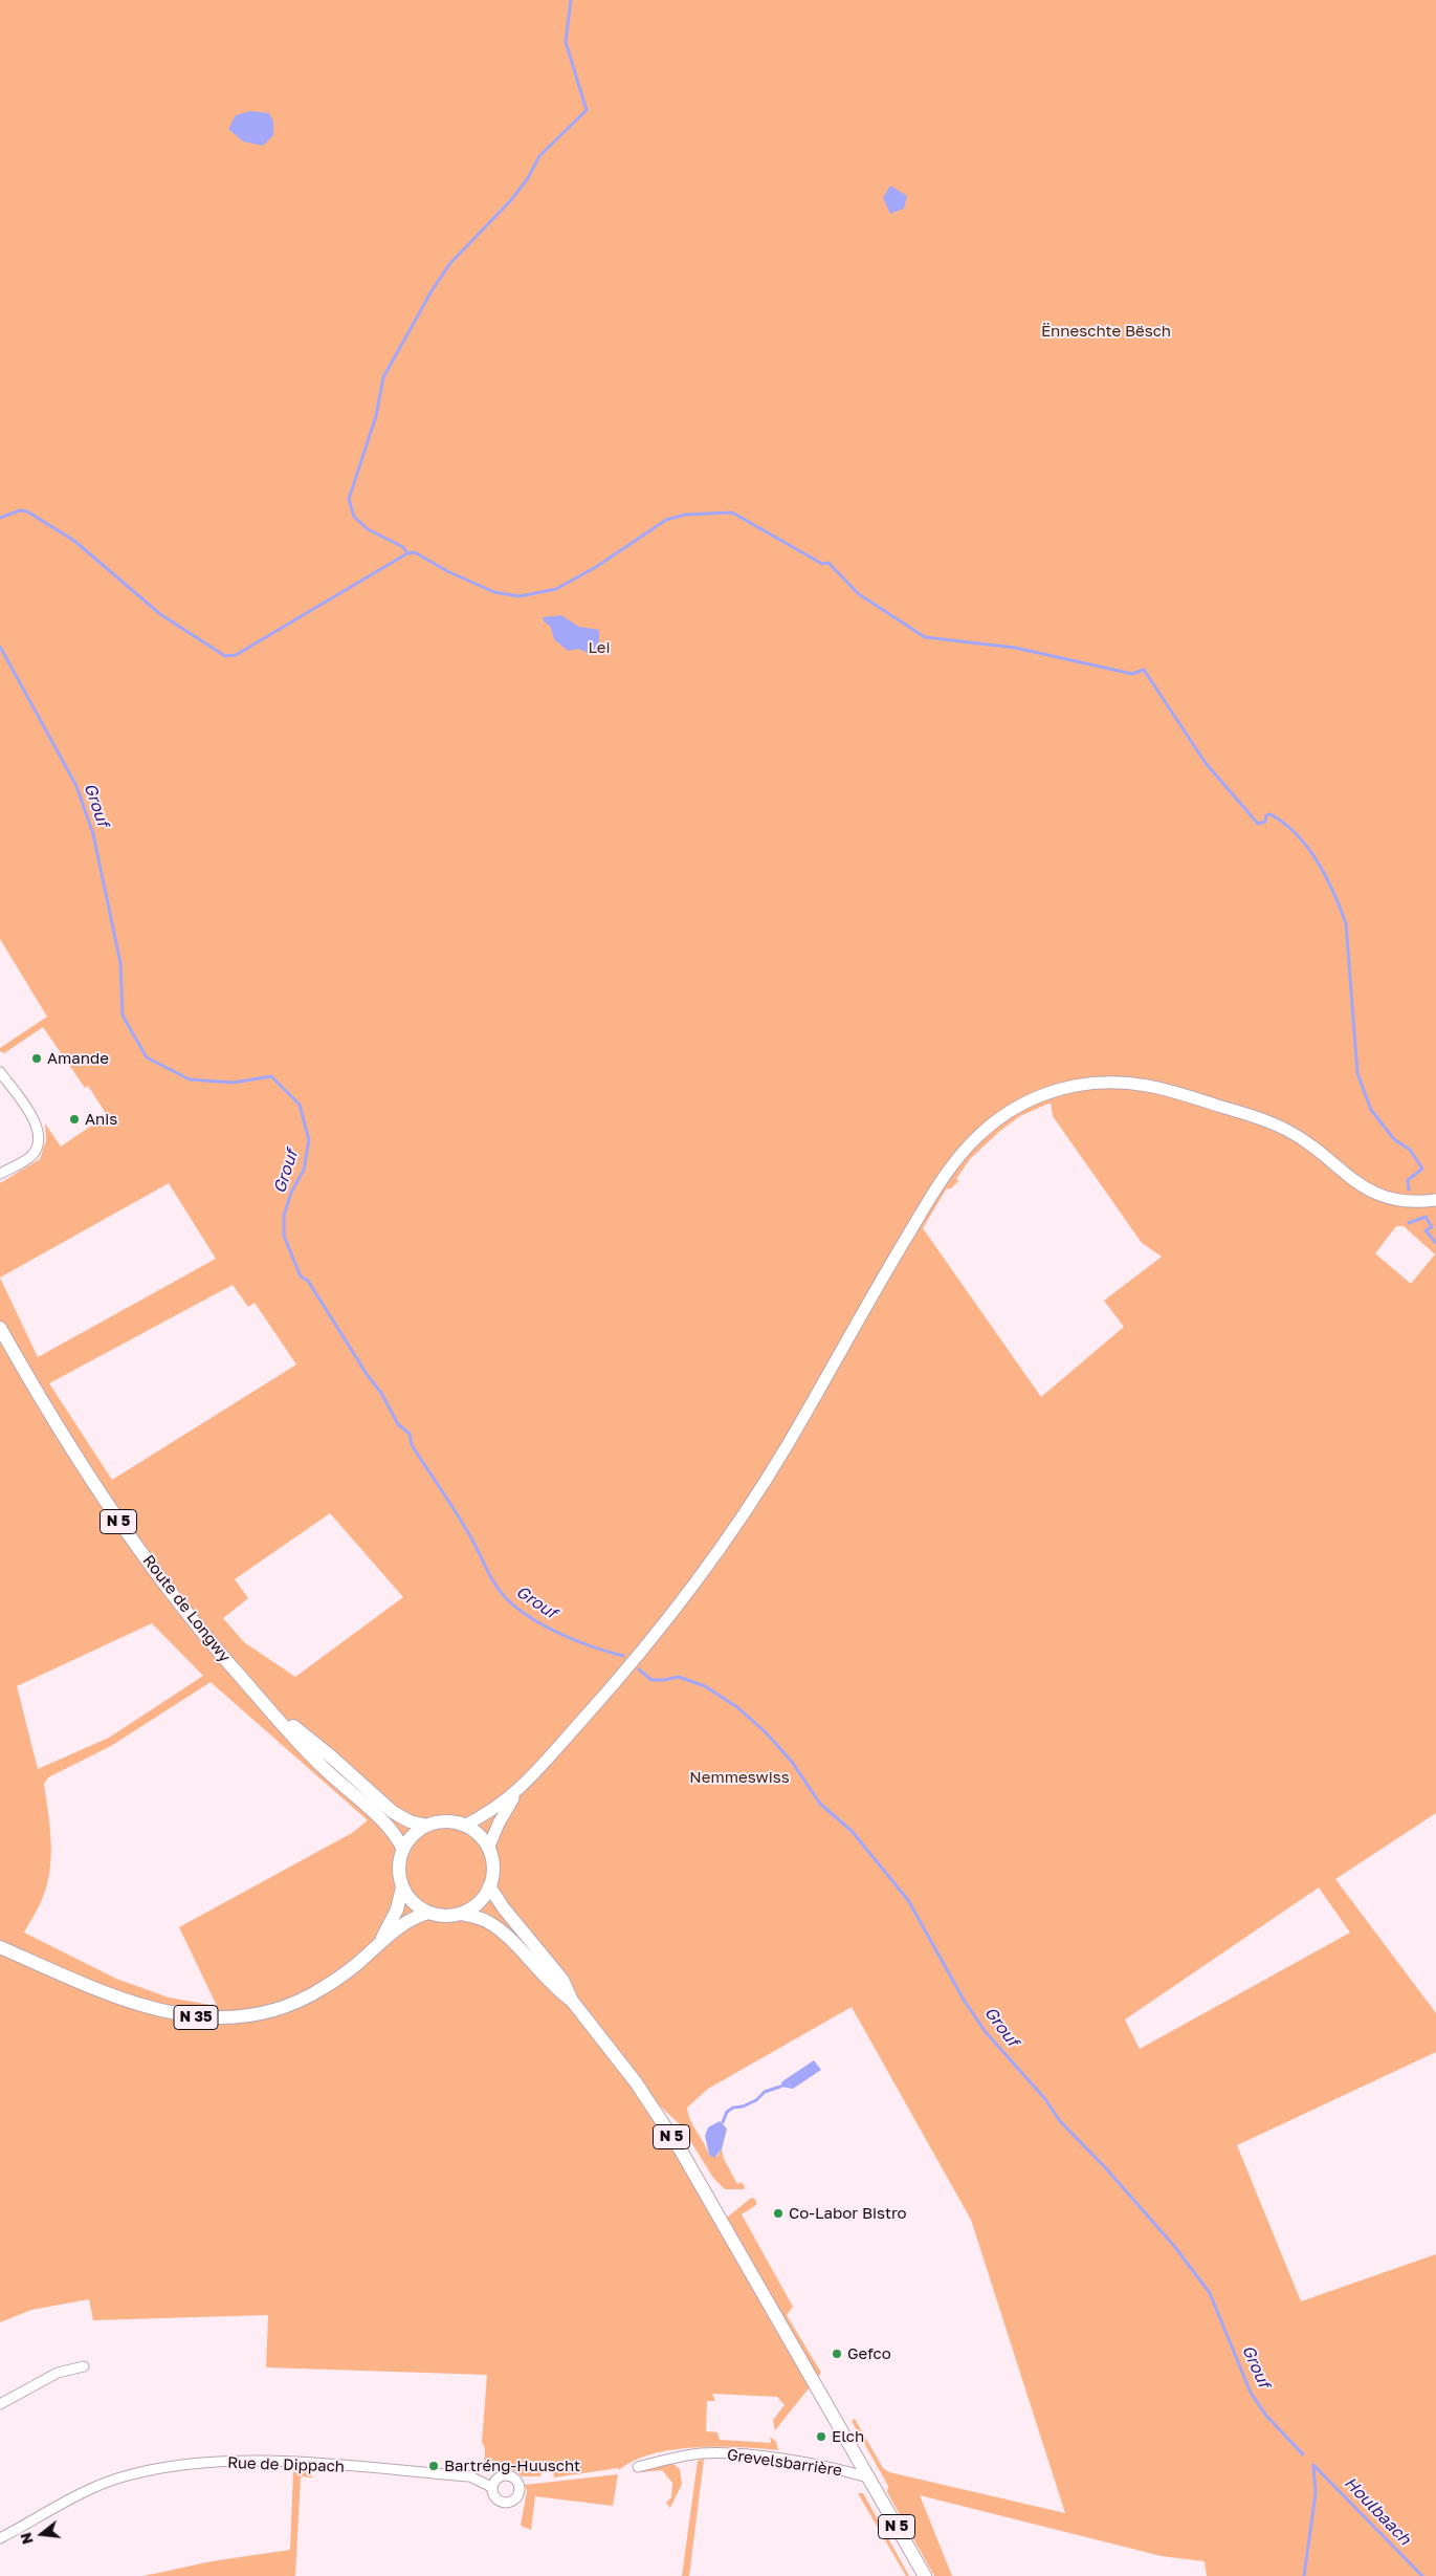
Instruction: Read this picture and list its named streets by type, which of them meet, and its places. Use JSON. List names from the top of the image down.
{
  "streets": {
    "main road": ["N 5", "Route de Longwy", "N 35"],
    "street": ["Grevelsbarrière", "Rue de Dippach"]
  },
  "crossings": [
    ["N 5", "Route de Longwy"],
    ["N 5", "N 35"],
    ["N 5", "Grevelsbarrière"],
    ["Route de Longwy", "N 35"]
  ],
  "water": ["Grouf", "Houlbaach"],
  "parks": ["Ënneschte Bësch", "Lei", "Nemmeswiss"],
  "places": [
    "Amande",
    "Anis",
    "Co-Labor Bistro",
    "Gefco",
    "Elch",
    "Bartréng-Huuscht"
  ],
  "north": "left"
}
